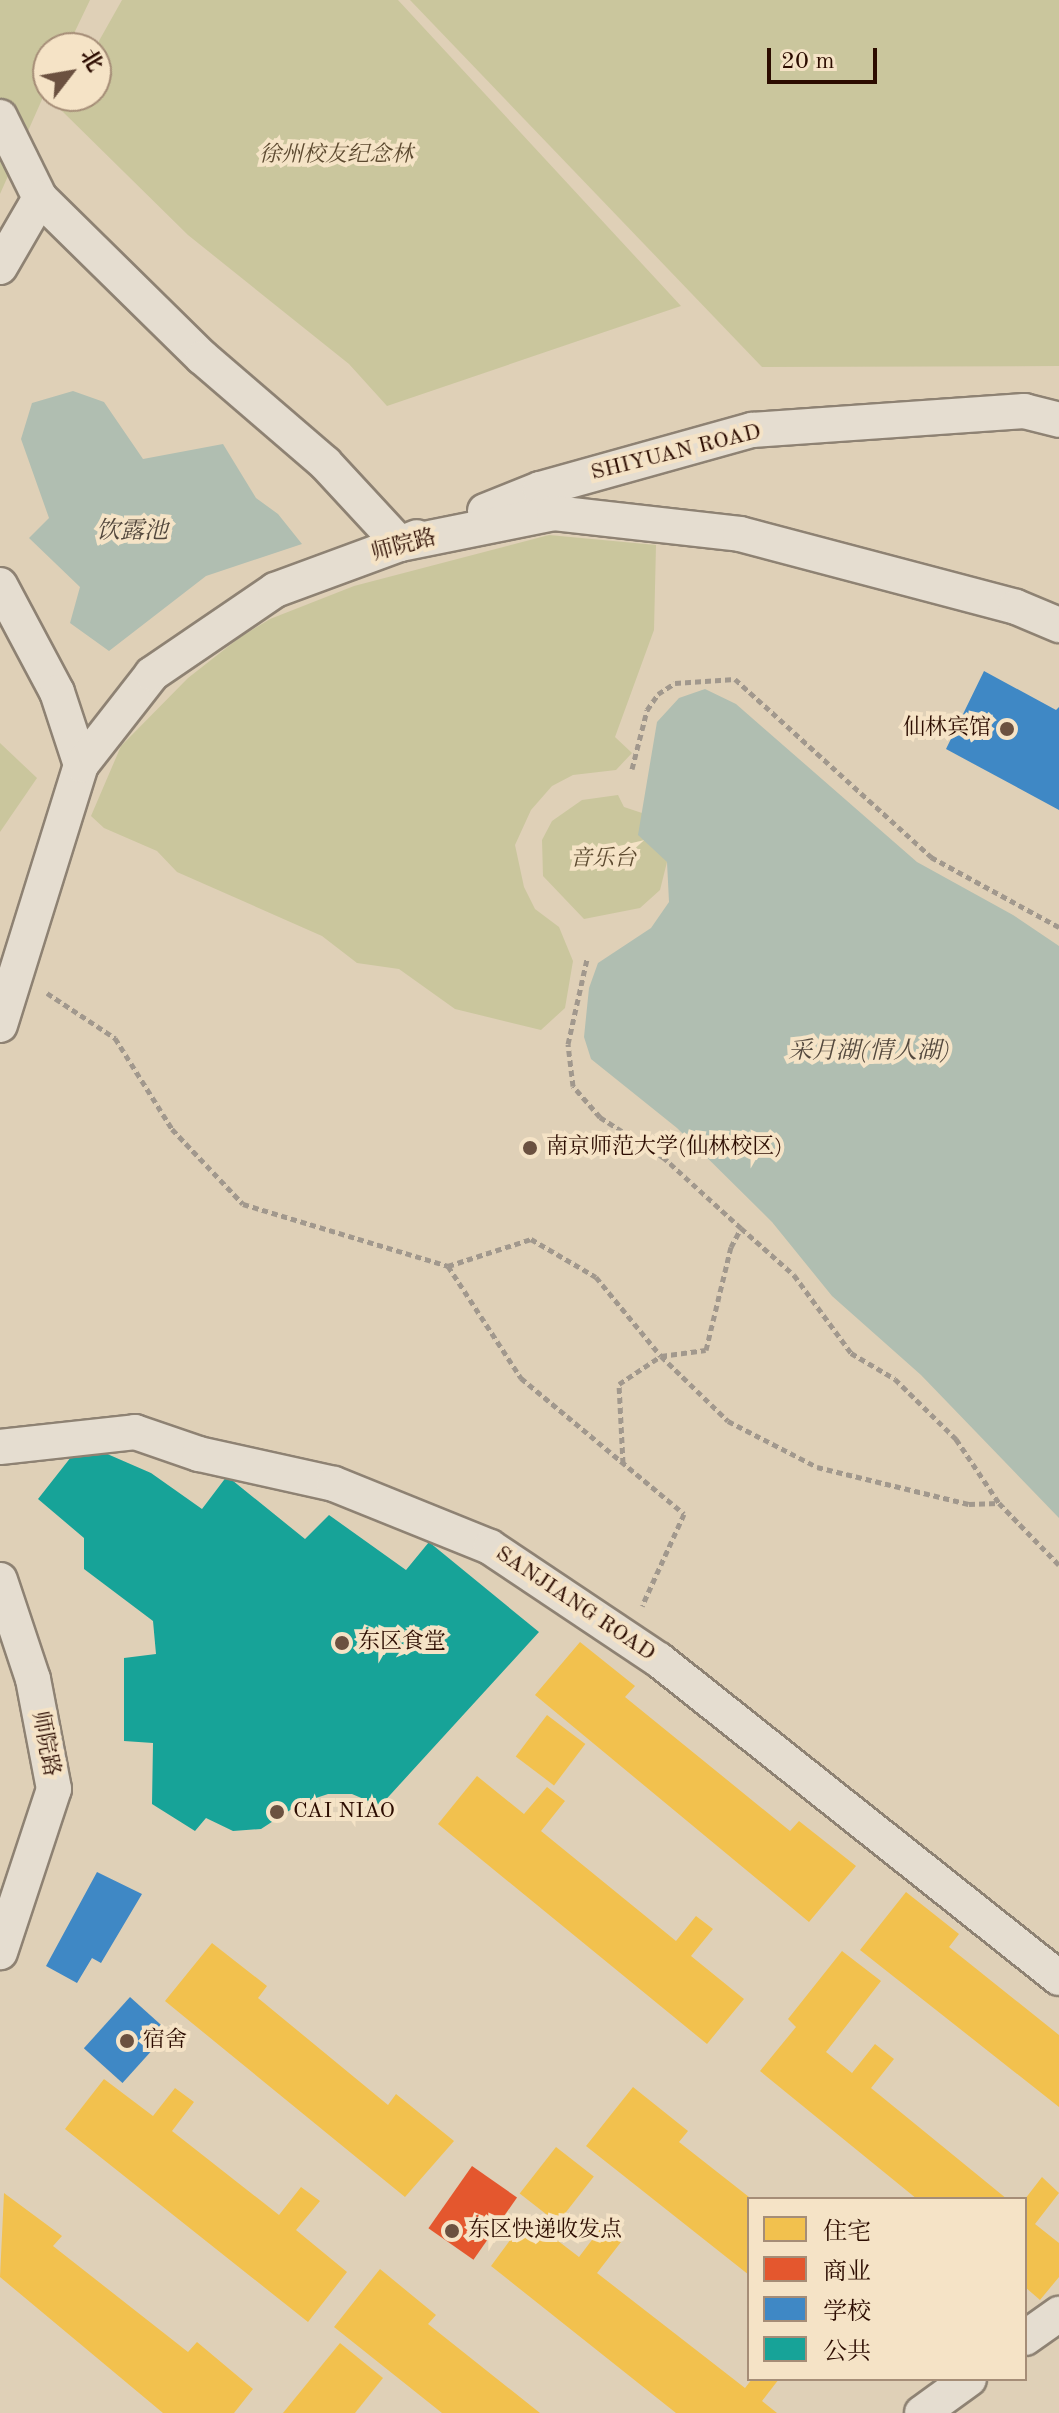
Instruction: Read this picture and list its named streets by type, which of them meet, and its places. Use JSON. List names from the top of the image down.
{
  "streets": {
    "street": ["SHIYUAN ROAD", "师院路", "SANJIANG ROAD"]
  },
  "crossings": [
    ["SHIYUAN ROAD", "师院路"]
  ],
  "water": ["饮露池", "采月湖(情人湖)"],
  "parks": ["徐州校友纪念林", "音乐台"],
  "places": [
    "仙林宾馆",
    "南京师范大学(仙林校区)",
    "东区食堂",
    "CAI NIAO",
    "宿舍",
    "东区快递收发点"
  ],
  "legend": [
    "住宅",
    "商业",
    "学校",
    "公共"
  ],
  "scale_bar": "20 m",
  "north": "top right"
}
